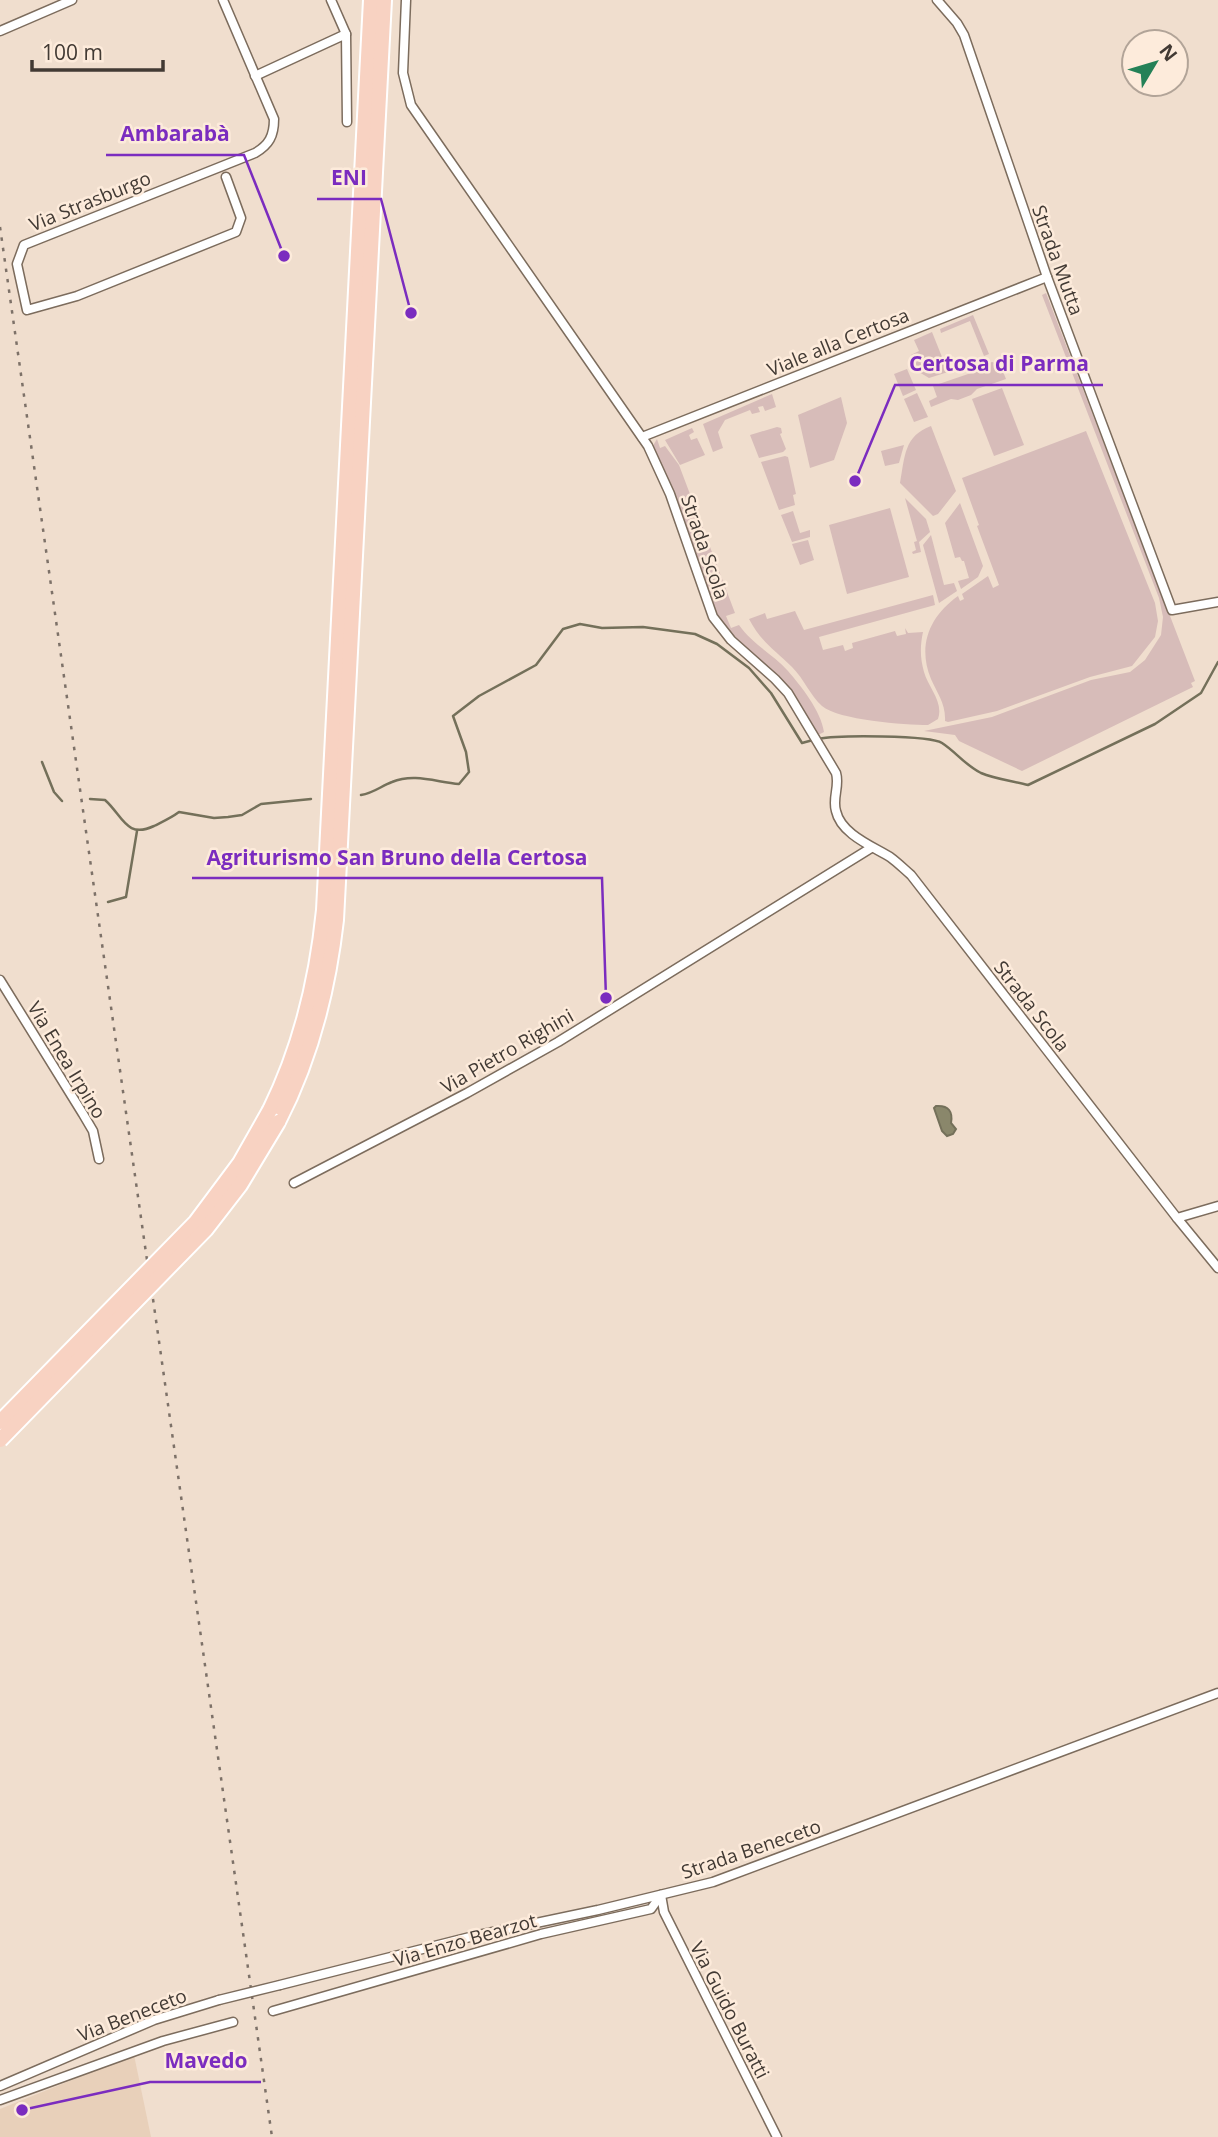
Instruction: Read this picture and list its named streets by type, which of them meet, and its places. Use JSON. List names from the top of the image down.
{
  "streets": {
    "street": [
      "Via Strasburgo",
      "Strada Mutta",
      "Viale alla Certosa",
      "Strada Scola",
      "Via Pietro Righini",
      "Via Enea Irpino",
      "Strada Beneceto",
      "Via Enzo Bearzot",
      "Via Guido Buratti",
      "Via Beneceto"
    ]
  },
  "crossings": [
    ["Strada Mutta", "Viale alla Certosa"],
    ["Viale alla Certosa", "Strada Scola"],
    ["Strada Scola", "Via Pietro Righini"],
    ["Strada Beneceto", "Via Enzo Bearzot"],
    ["Strada Beneceto", "Via Guido Buratti"],
    ["Strada Beneceto", "Via Beneceto"],
    ["Via Enzo Bearzot", "Via Guido Buratti"]
  ],
  "places": [
    "Ambarabà",
    "ENI",
    "Certosa di Parma",
    "Agriturismo San Bruno della Certosa",
    "Mavedo"
  ],
  "scale_bar": "100 m",
  "north": "top right"
}
